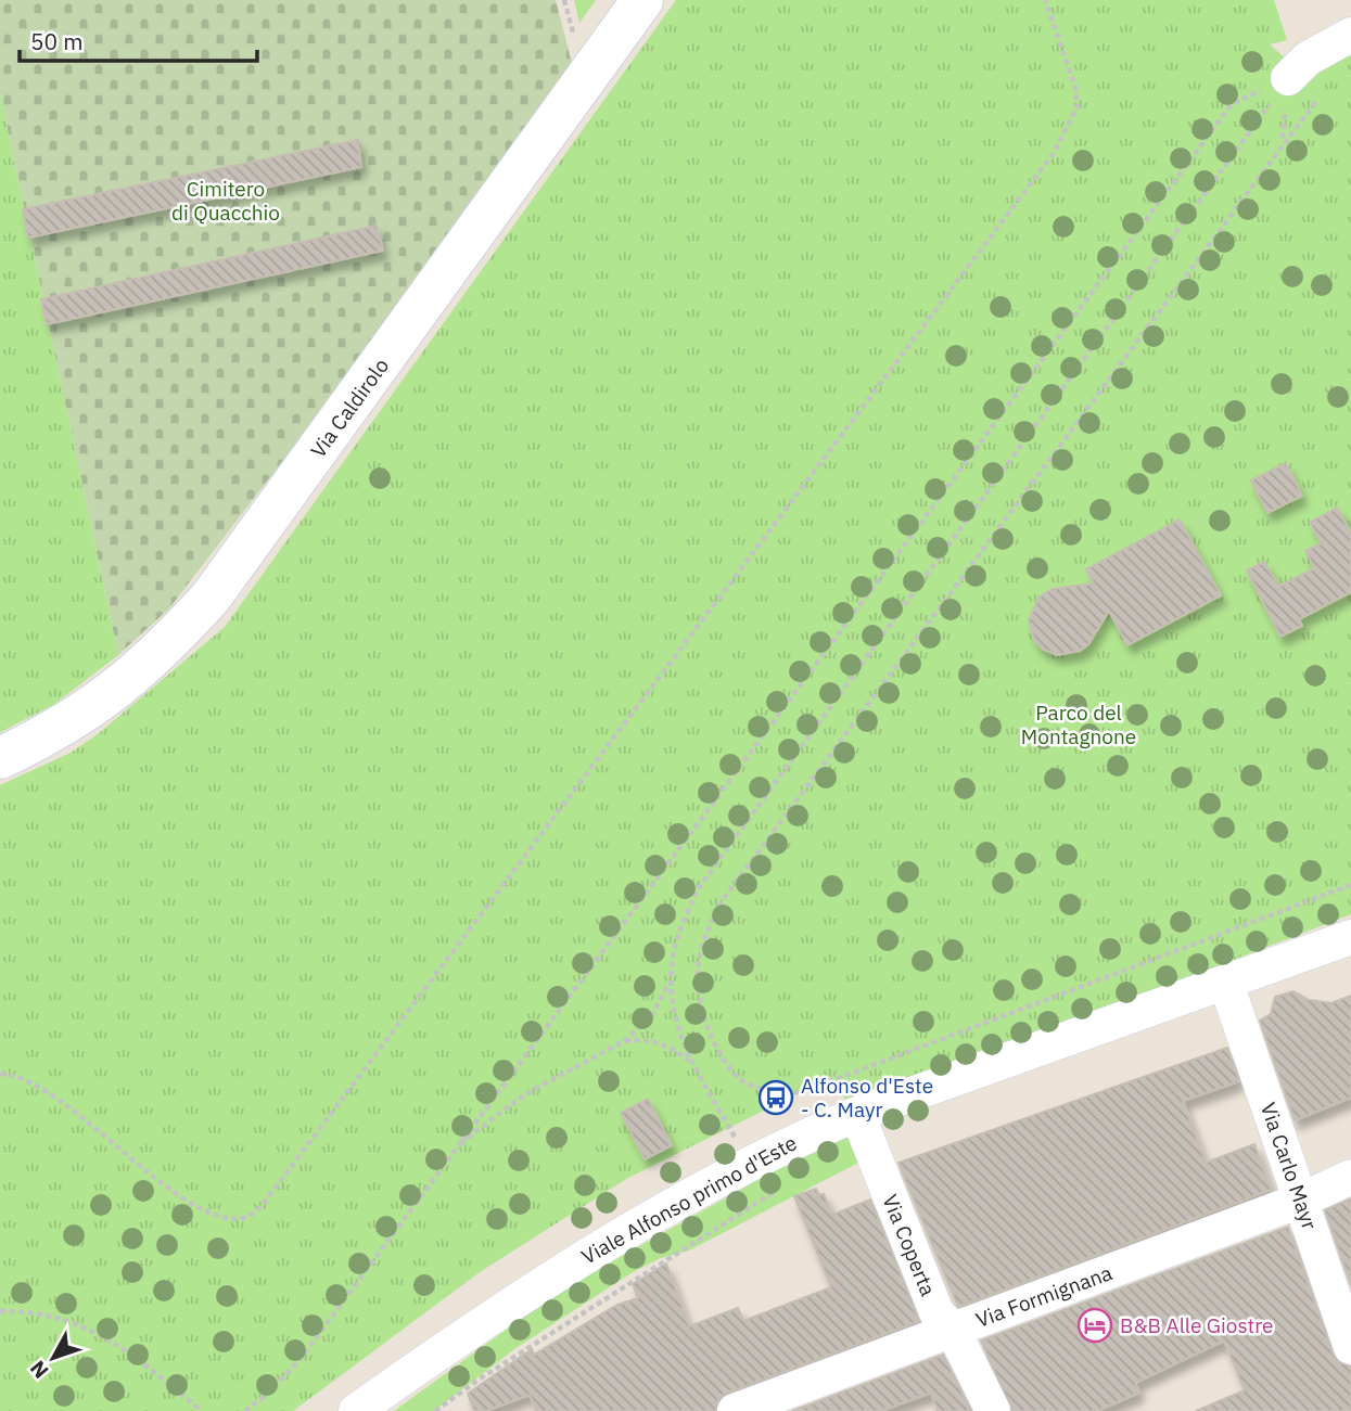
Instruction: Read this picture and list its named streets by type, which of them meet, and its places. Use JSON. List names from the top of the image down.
{
  "streets": {
    "main road": ["Via Caldirolo"],
    "street": [
      "Via Carlo Mayr",
      "Viale Alfonso primo d'Este",
      "Via Coperta",
      "Via Formignana"
    ]
  },
  "crossings": [
    ["Via Carlo Mayr", "Viale Alfonso primo d'Este"],
    ["Via Carlo Mayr", "Via Formignana"],
    ["Viale Alfonso primo d'Este", "Via Coperta"],
    ["Via Coperta", "Via Formignana"]
  ],
  "parks": ["Cimitero di Quacchio", "Parco del Montagnone"],
  "places": {
    "bus stop": ["Alfonso d'Este - C. Mayr"],
    "hotel": ["B&B Alle Giostre"]
  },
  "scale_bar": "50 m",
  "north": "bottom left"
}
